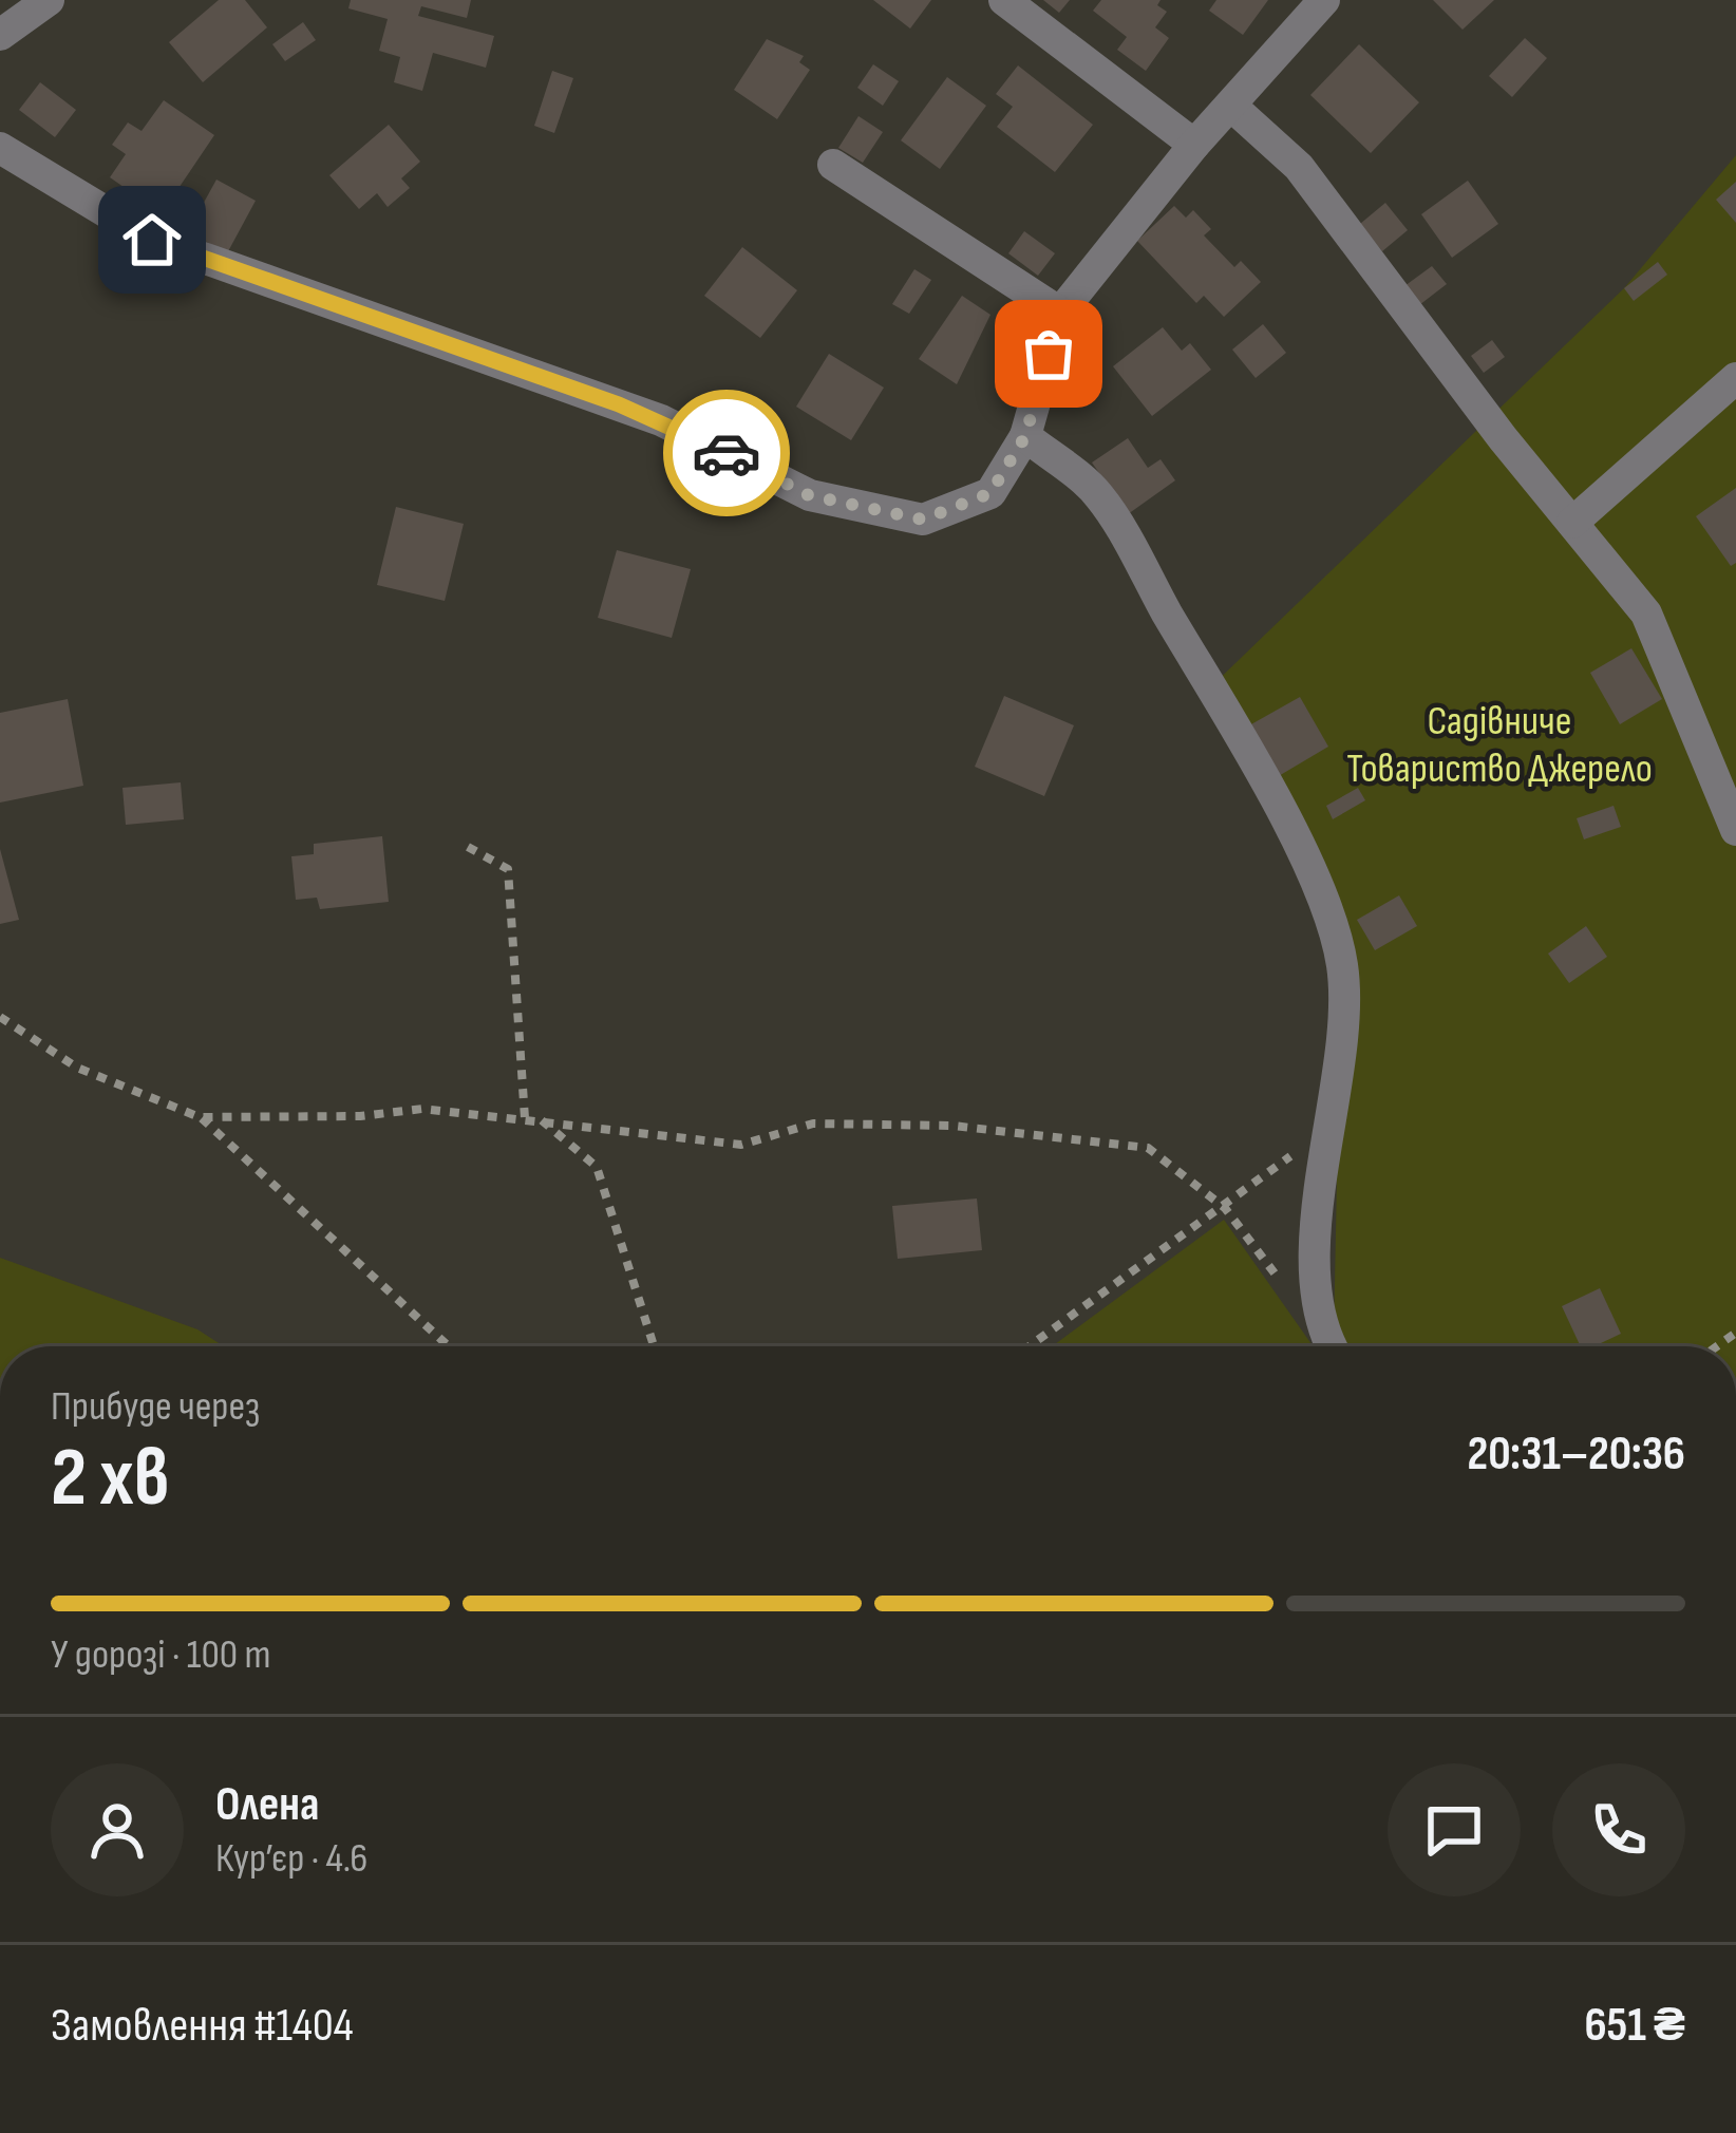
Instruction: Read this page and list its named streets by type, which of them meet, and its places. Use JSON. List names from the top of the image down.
{
  "parks": ["Садівниче Товариство Джерело"],
  "page": {
    "heading": ["2 хв", "Прибуде через", "20:31–20:36"],
    "panel": [
      "Олена",
      "Кур’єр · 4.6",
      "Замовлення #1404",
      "651 ₴"
    ],
    "bar": "У дорозі · 100 m"
  }
}
